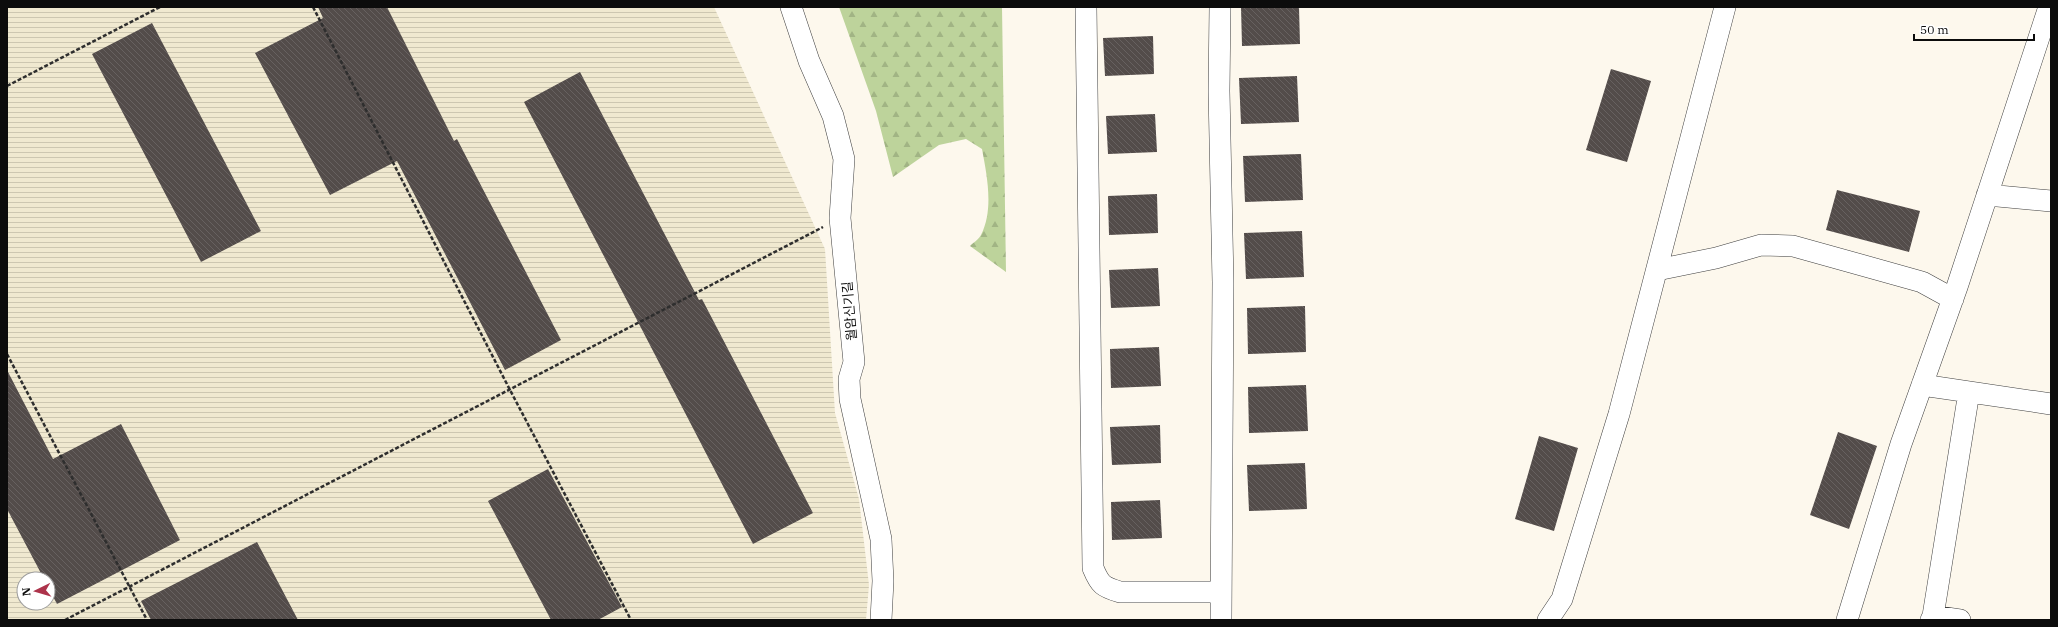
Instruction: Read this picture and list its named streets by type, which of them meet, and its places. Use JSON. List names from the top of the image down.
{
  "streets": {
    "street": ["월암신기길"]
  },
  "scale_bar": "50 m",
  "north": "left"
}
